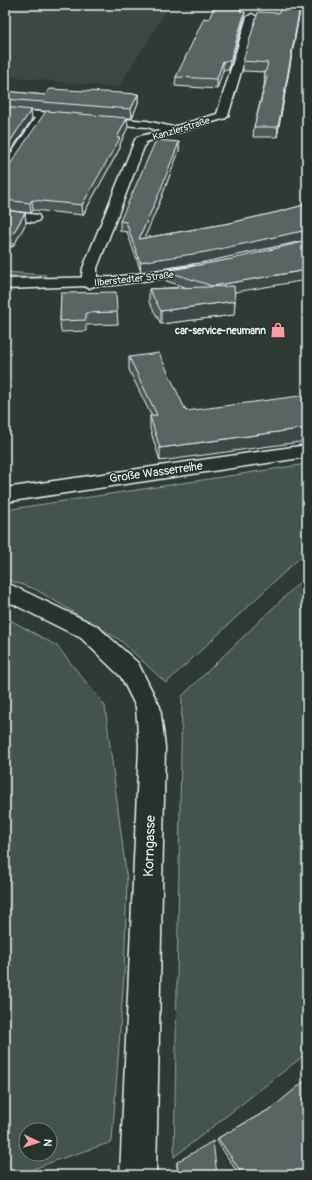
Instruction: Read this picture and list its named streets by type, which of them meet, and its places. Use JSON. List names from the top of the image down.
{
  "streets": {
    "street": [
      "Kanzlerstraße",
      "Ilberstedter Straße",
      "Große Wasserreihe",
      "Korngasse"
    ]
  },
  "crossings": [
    ["Kanzlerstraße", "Ilberstedter Straße"]
  ],
  "places": {
    "shop": ["car-service-neumann"]
  },
  "north": "right"
}
